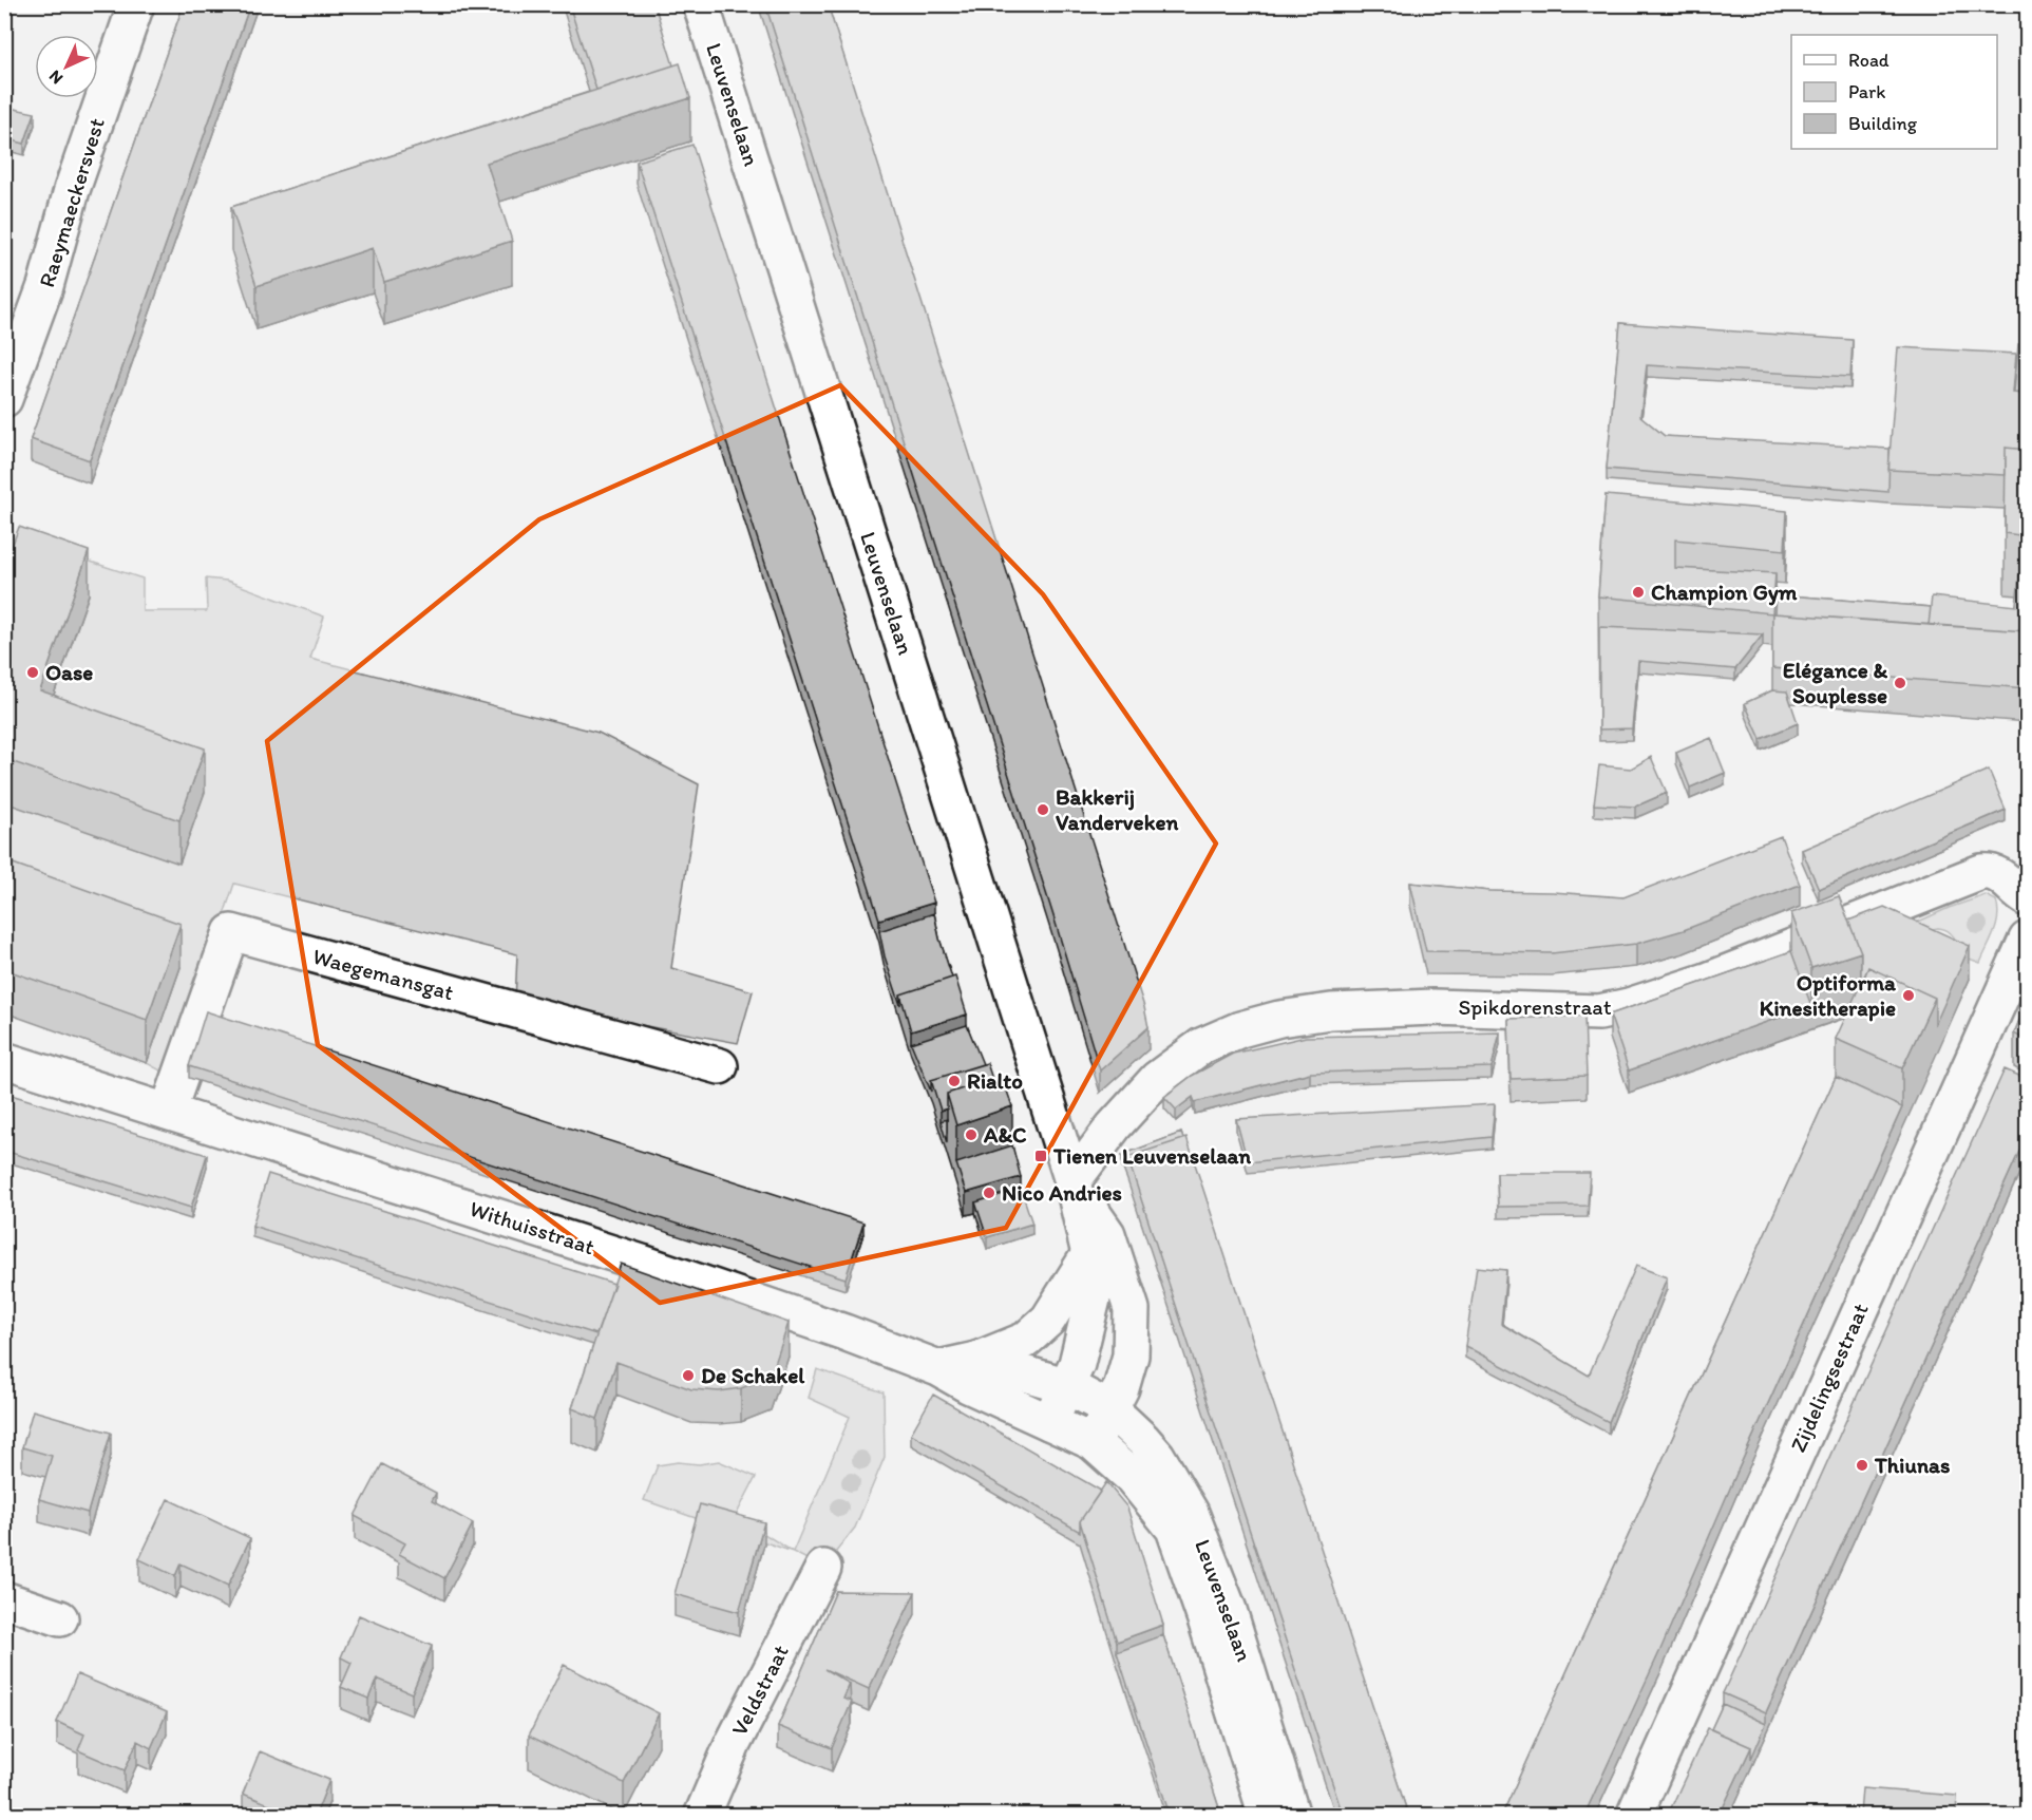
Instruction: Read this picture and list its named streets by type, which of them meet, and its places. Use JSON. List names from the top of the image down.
{
  "streets": {
    "street": [
      "Leuvenselaan",
      "Raeymaeckersvest",
      "Waegemansgat",
      "Spikdorenstraat",
      "Withuisstraat",
      "Zijdelingsestraat",
      "Veldstraat"
    ]
  },
  "crossings": [
    ["Leuvenselaan", "Spikdorenstraat"],
    ["Leuvenselaan", "Withuisstraat"],
    ["Waegemansgat", "Withuisstraat"]
  ],
  "places": {
    "other": [
      "Champion Gym",
      "Oase",
      "Elégance & Souplesse",
      "Bakkerij Vanderveken",
      "Optiforma Kinesitherapie",
      "Rialto",
      "A&C",
      "Nico Andries",
      "De Schakel",
      "Thiunas"
    ],
    "transit": ["Tienen Leuvenselaan"]
  },
  "legend": ["Road", "Park", "Building"],
  "north": "bottom left"
}
